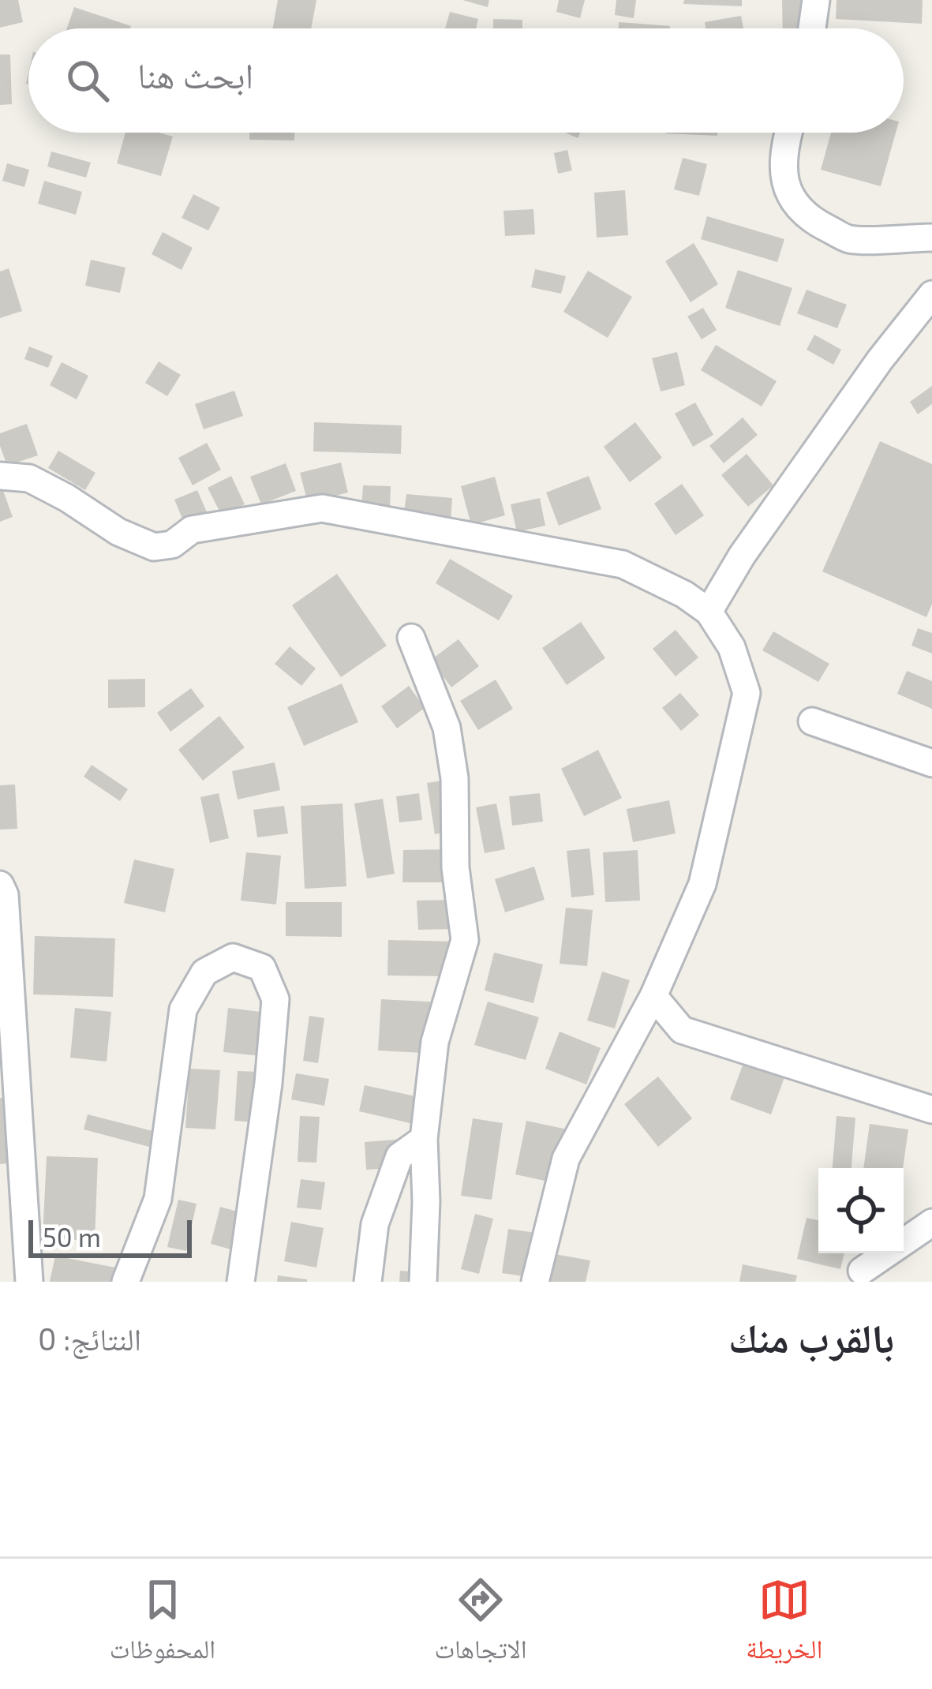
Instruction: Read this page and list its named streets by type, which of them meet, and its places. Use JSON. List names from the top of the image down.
{
  "scale_bar": "50 m",
  "page": {
    "search": "ابحث هنا",
    "scale": "50 m",
    "heading": ["بالقرب منك", "النتائج: 0"],
    "nav": ["الخريطة", "الاتجاهات", "المحفوظات"]
  }
}
